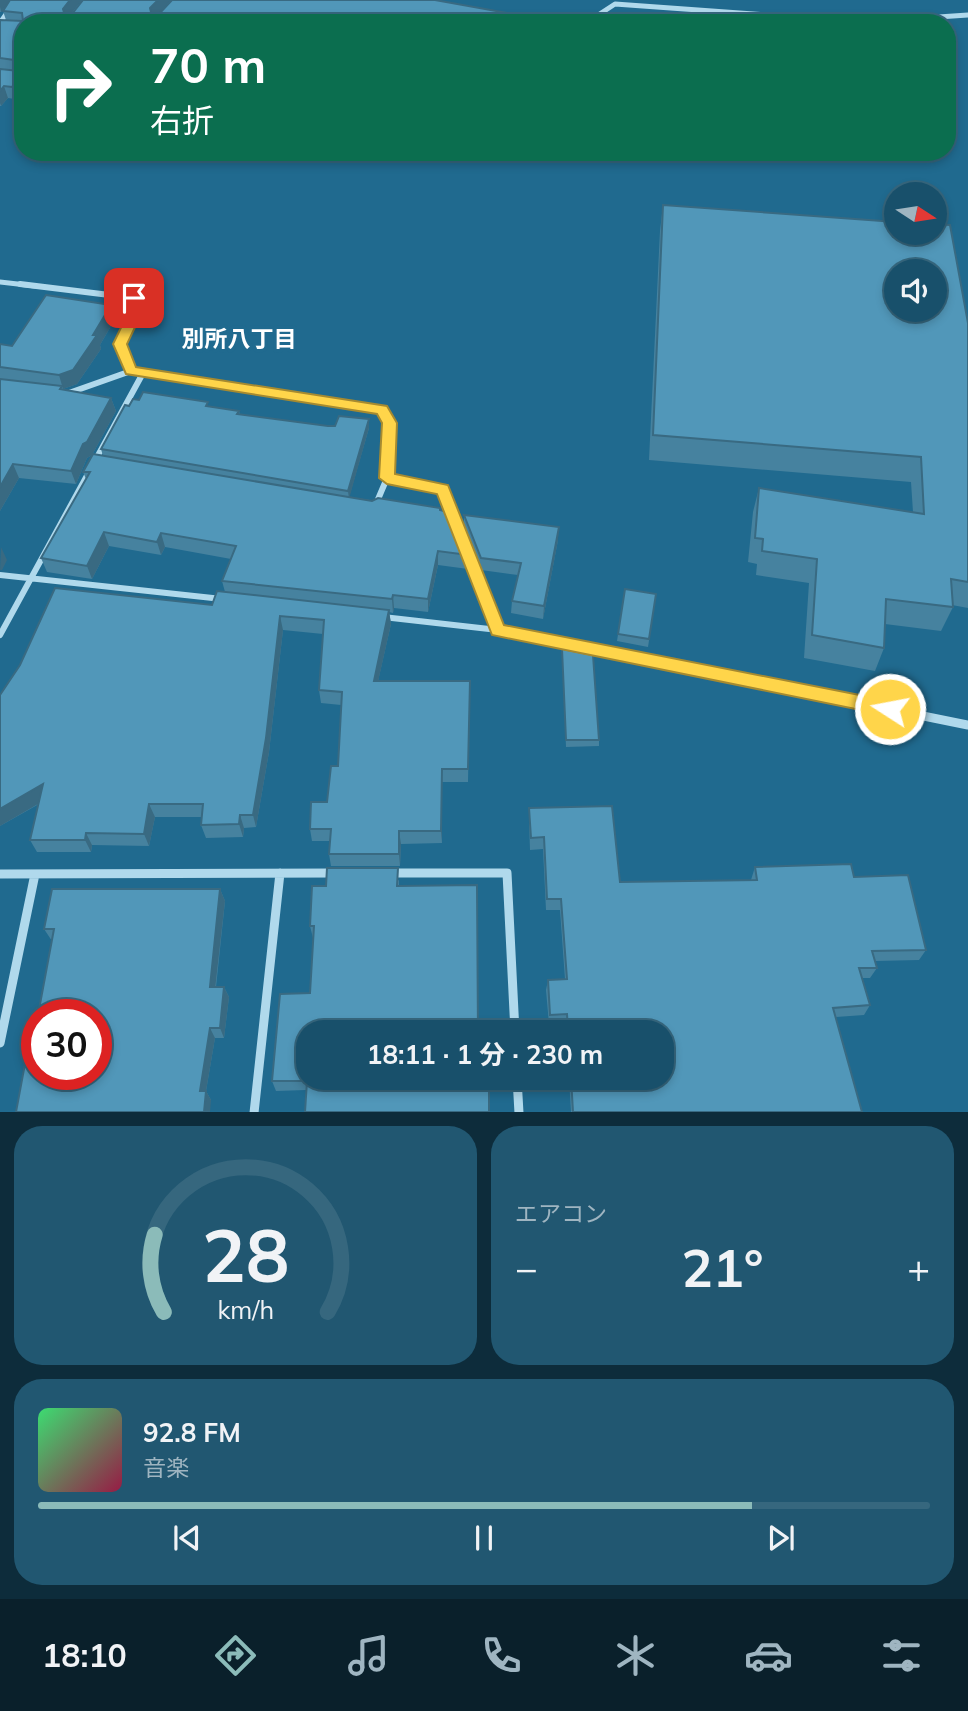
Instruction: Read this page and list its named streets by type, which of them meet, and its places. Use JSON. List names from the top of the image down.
{
  "districts": ["別所八丁目"],
  "north": "right",
  "page": {
    "turn": ["70 m", "右折"],
    "limit": "30",
    "trip": "18:11 · 1 分 · 230 m",
    "tile": "エアコン",
    "heat": ["−", "21°", "+"],
    "song": ["92.8 FM", "音楽"],
    "tabs": "18:10",
    "gauge": ["28", "km/h"]
  }
}
